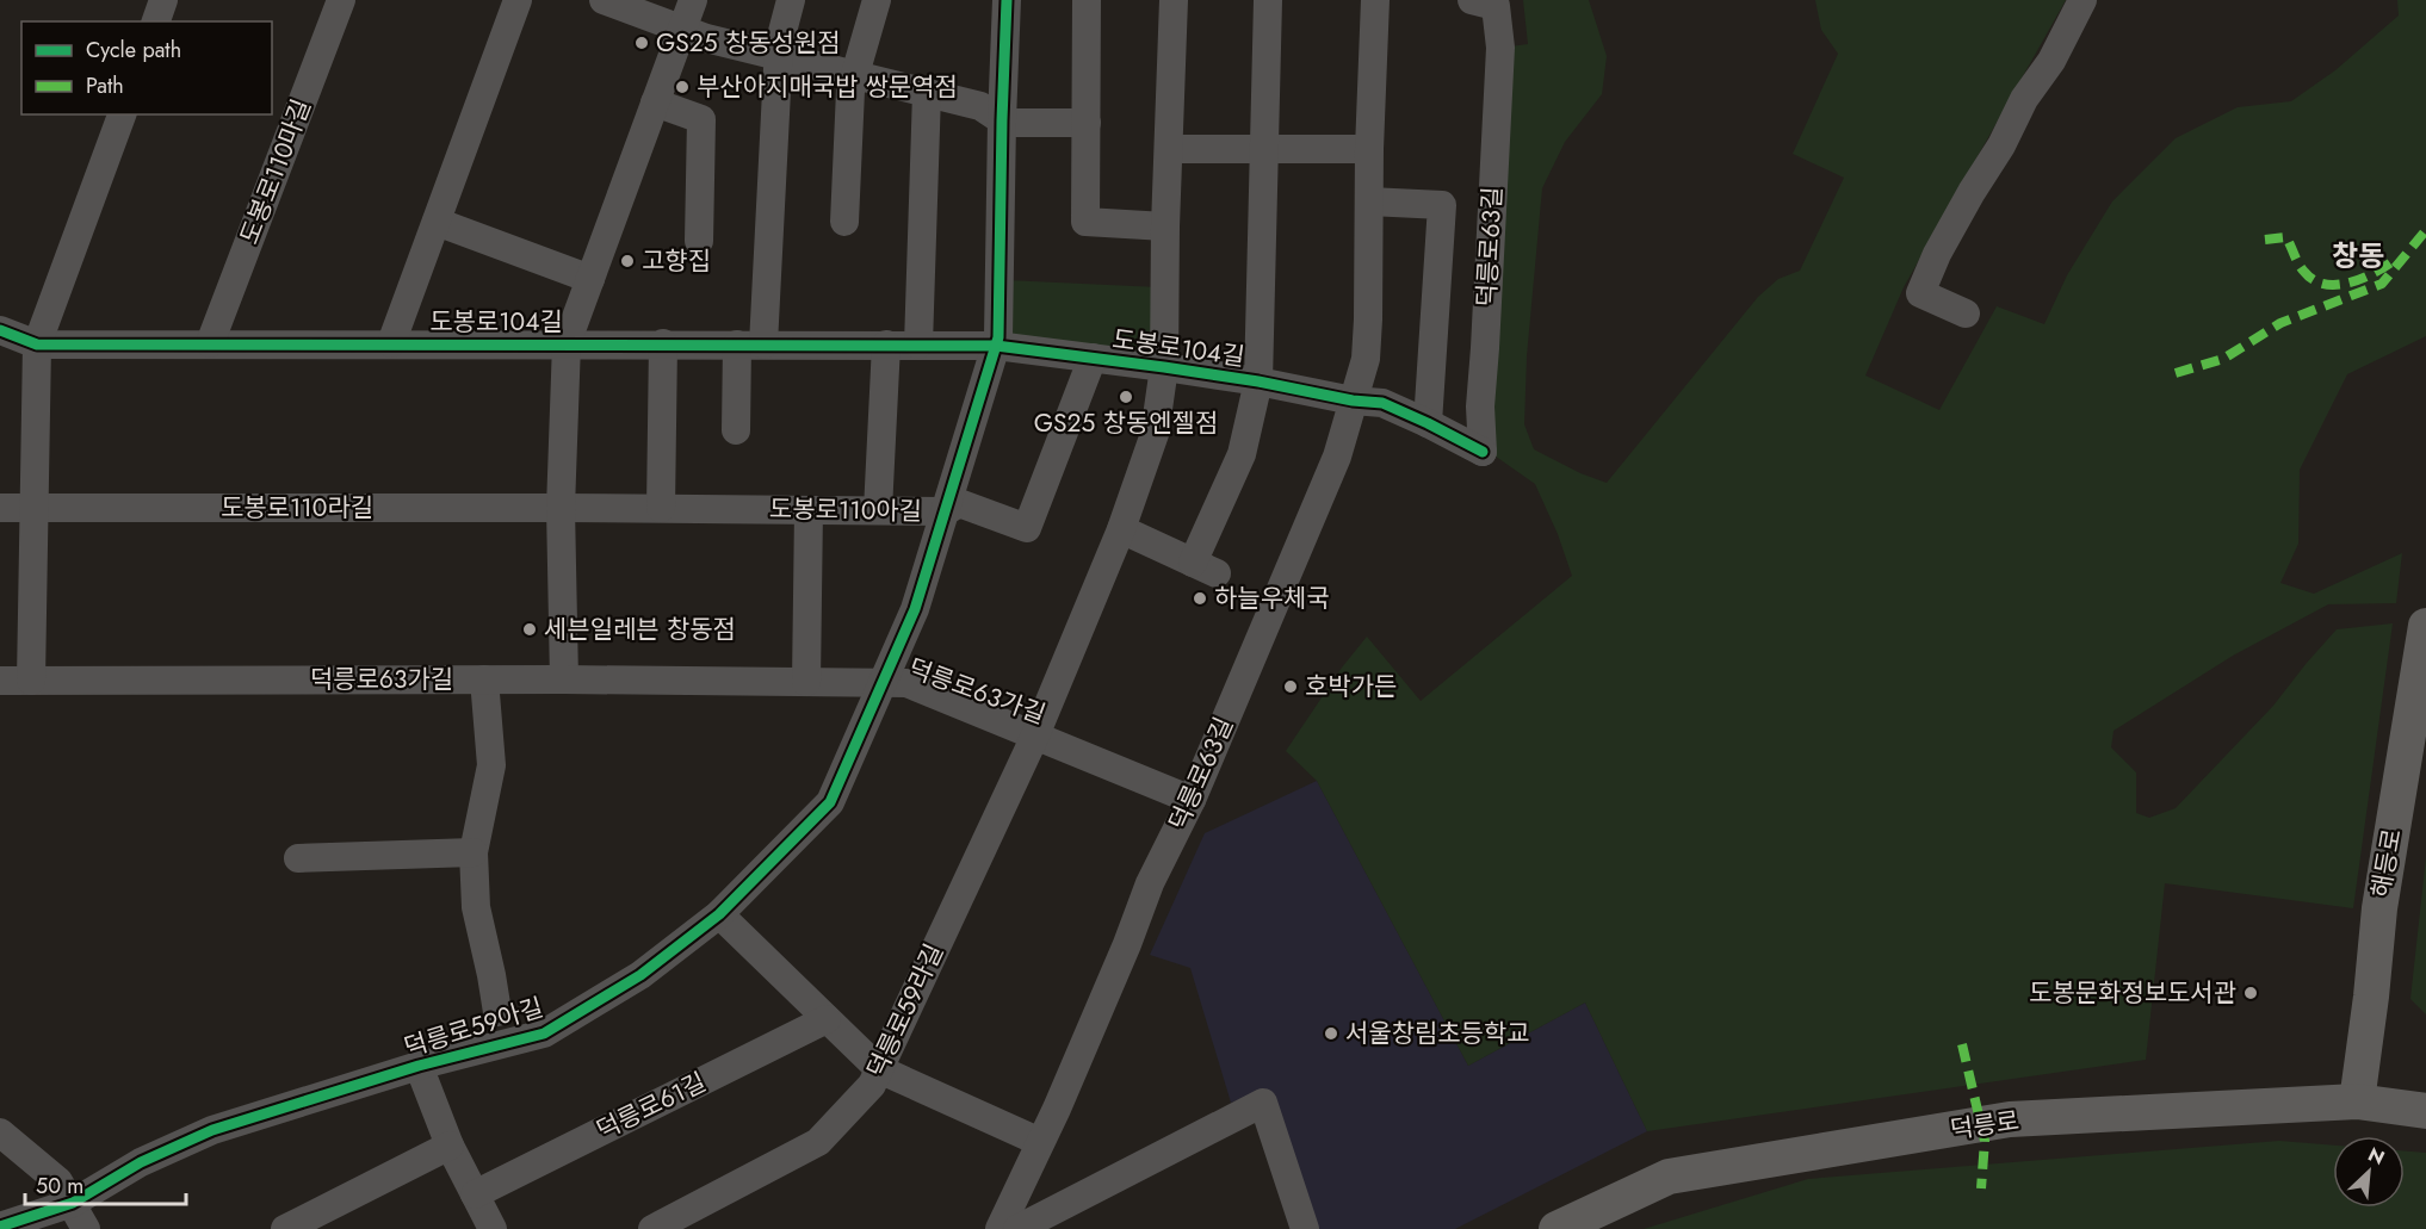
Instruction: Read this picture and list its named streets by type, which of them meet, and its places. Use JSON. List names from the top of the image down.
{
  "streets": {
    "main road": ["해등로", "덕릉로"],
    "street": [
      "도봉로110마길",
      "덕릉로63길",
      "도봉로104길",
      "도봉로110라길",
      "도봉로110아길",
      "덕릉로63가길",
      "덕릉로59라길",
      "덕릉로59아길",
      "덕릉로61길"
    ]
  },
  "crossings": [
    ["도봉로110마길", "도봉로104길"],
    ["덕릉로63길", "도봉로104길"],
    ["덕릉로63길", "덕릉로63가길"],
    ["도봉로104길", "도봉로110아길"],
    ["도봉로104길", "덕릉로63가길"],
    ["도봉로104길", "덕릉로59라길"],
    ["도봉로110라길", "도봉로110아길"],
    ["덕릉로63가길", "덕릉로59라길"],
    ["덕릉로63가길", "덕릉로59아길"],
    ["해등로", "덕릉로"]
  ],
  "districts": ["창동"],
  "places": [
    "GS25 창동성원점",
    "부산아지매국밥 쌍문역점",
    "고향집",
    "GS25 창동엔젤점",
    "하늘우체국",
    "세븐일레븐 창동점",
    "호박가든",
    "도봉문화정보도서관",
    "서울창림초등학교"
  ],
  "legend": ["Cycle path", "Path"],
  "scale_bar": "50 m",
  "north": "top right"
}
